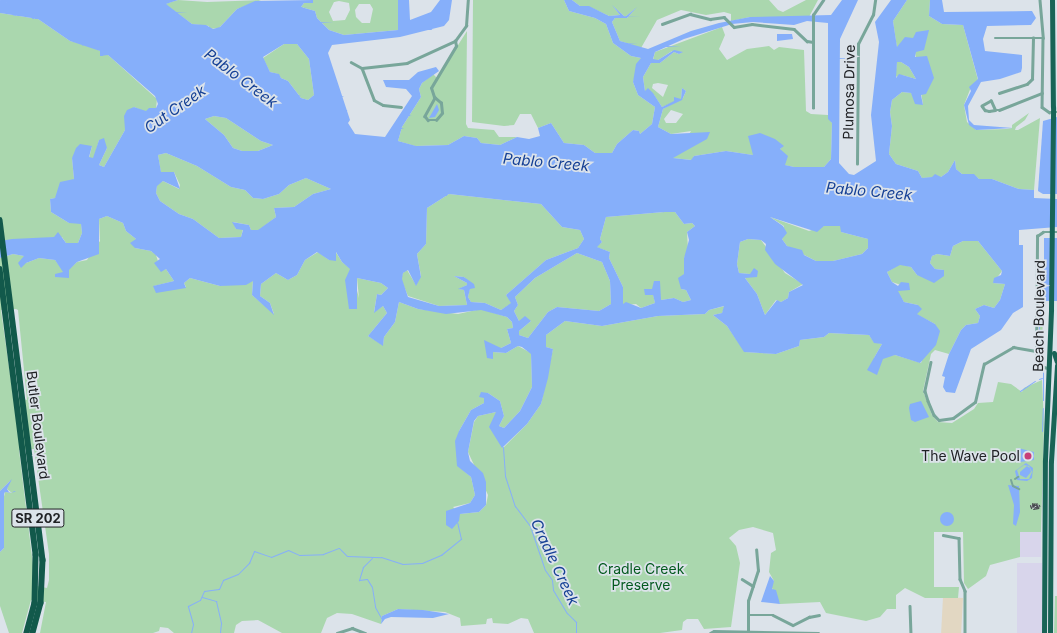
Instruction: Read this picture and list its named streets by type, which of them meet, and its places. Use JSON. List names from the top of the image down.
{
  "streets": {
    "highway": ["Beach Boulevard", "Butler Boulevard", "SR 202"],
    "street": ["Plumosa Drive"]
  },
  "water": ["Pablo Creek", "Cut Creek", "Cradle Creek"],
  "parks": ["Cradle Creek Preserve"],
  "places": ["The Wave Pool"]
}
